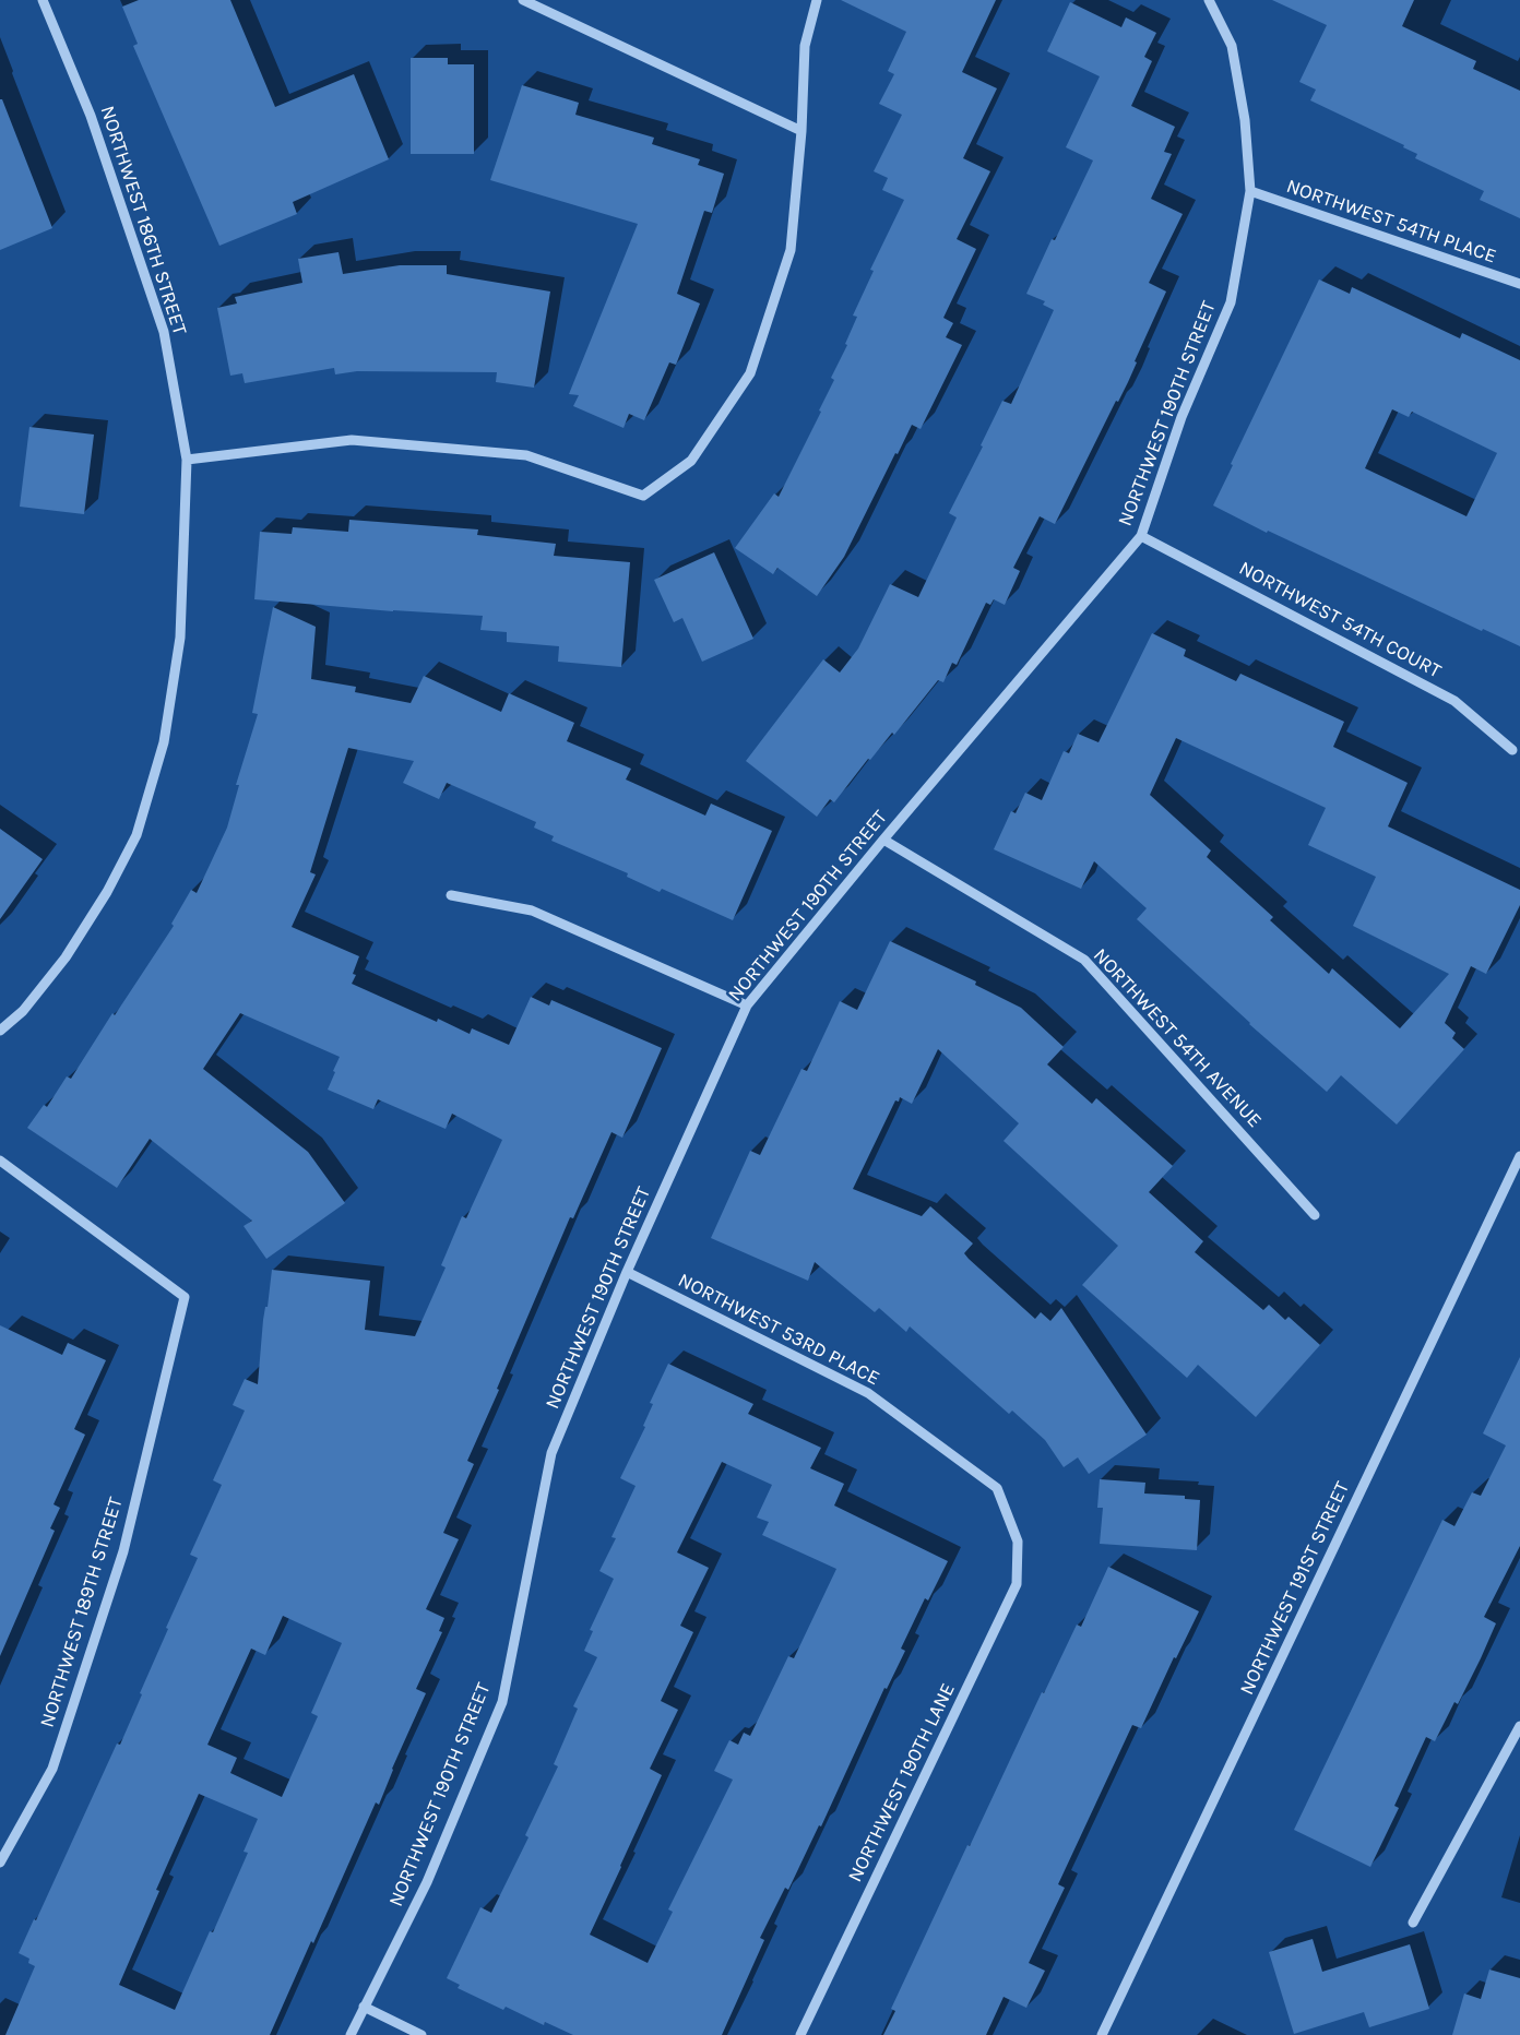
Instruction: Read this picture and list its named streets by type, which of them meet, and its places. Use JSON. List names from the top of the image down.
{
  "streets": {
    "street": [
      "NORTHWEST 186TH STREET",
      "NORTHWEST 54TH PLACE",
      "NORTHWEST 190TH STREET",
      "NORTHWEST 54TH COURT",
      "NORTHWEST 54TH AVENUE",
      "NORTHWEST 53RD PLACE",
      "NORTHWEST 191ST STREET",
      "NORTHWEST 189TH STREET",
      "NORTHWEST 190TH LANE"
    ]
  },
  "crossings": [
    ["NORTHWEST 54TH PLACE", "NORTHWEST 190TH STREET"],
    ["NORTHWEST 190TH STREET", "NORTHWEST 54TH COURT"],
    ["NORTHWEST 190TH STREET", "NORTHWEST 54TH AVENUE"],
    ["NORTHWEST 190TH STREET", "NORTHWEST 53RD PLACE"],
    ["NORTHWEST 53RD PLACE", "NORTHWEST 190TH LANE"]
  ]
}
